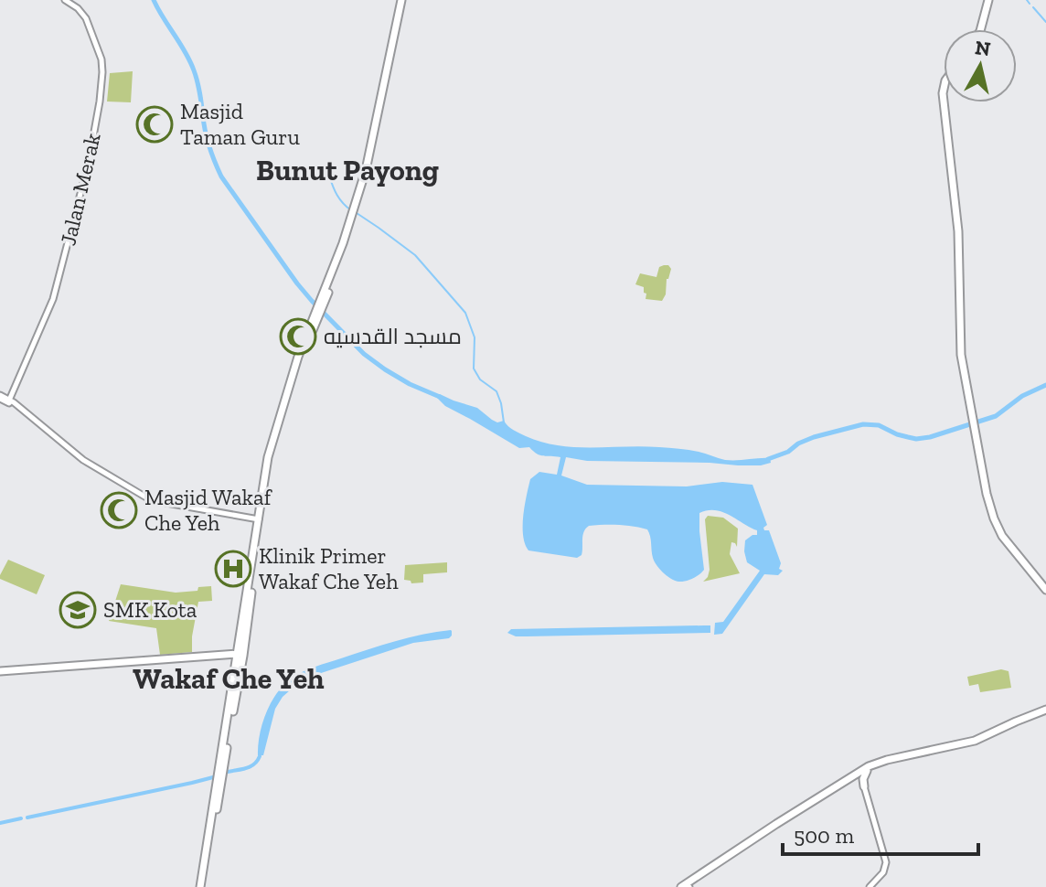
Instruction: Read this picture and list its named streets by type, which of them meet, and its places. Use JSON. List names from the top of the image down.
{
  "streets": {
    "street": ["Jalan Merak"]
  },
  "districts": ["Bunut Payong", "Wakaf Che Yeh"],
  "places": {
    "mosque": ["Masjid Taman Guru", "مسجد القدسيه", "Masjid Wakaf Che Yeh"],
    "hospital": ["Klinik Primer Wakaf Che Yeh"],
    "school or university": ["SMK Kota"]
  },
  "scale_bar": "500 m",
  "north": "top"
}
